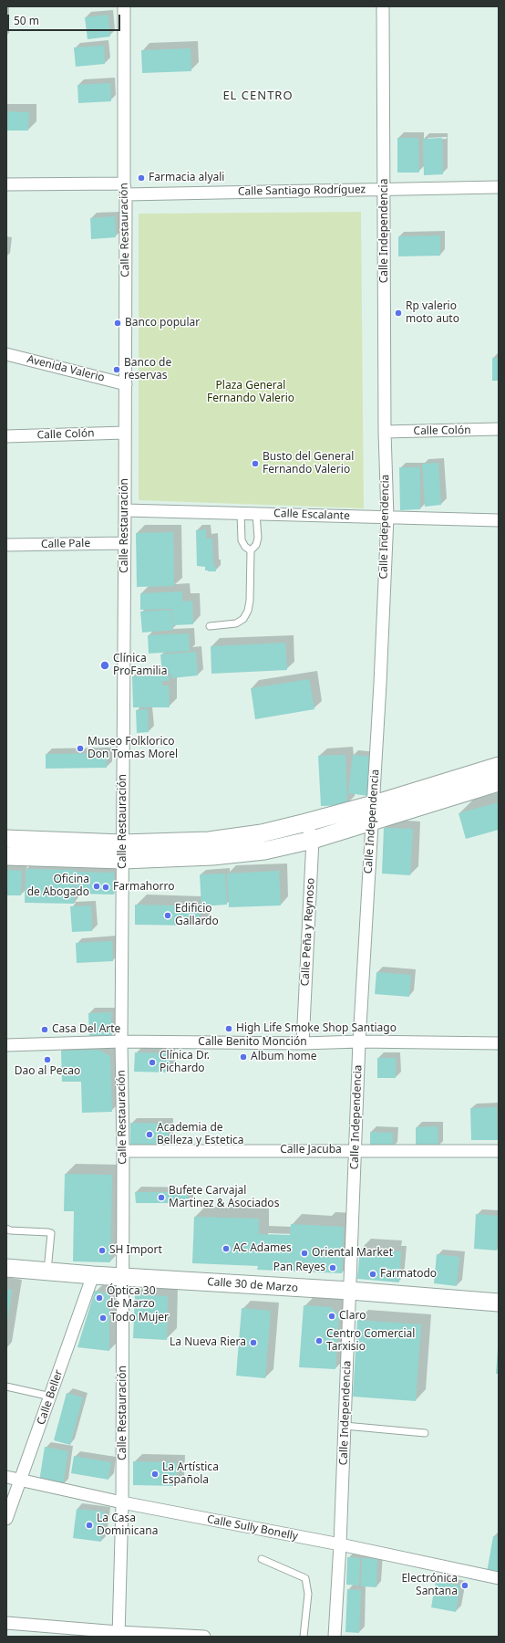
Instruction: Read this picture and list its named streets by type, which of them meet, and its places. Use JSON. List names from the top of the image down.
{
  "streets": {
    "main road": ["Calle 30 de Marzo"],
    "street": [
      "Calle Santiago Rodríguez",
      "Calle Restauración",
      "Calle Independencia",
      "Avenida Valerio",
      "Calle Colón",
      "Calle Escalante",
      "Calle Pale",
      "Calle Peña y Reynoso",
      "Calle Benito Monción",
      "Calle Jacuba",
      "Calle Beller",
      "Calle Sully Bonelly"
    ]
  },
  "crossings": [
    ["Calle Santiago Rodríguez", "Calle Restauración"],
    ["Calle Santiago Rodríguez", "Calle Independencia"],
    ["Calle Restauración", "Avenida Valerio"],
    ["Calle Restauración", "Calle Colón"],
    ["Calle Restauración", "Calle Escalante"],
    ["Calle Restauración", "Calle Pale"],
    ["Calle Restauración", "Calle Benito Monción"],
    ["Calle Restauración", "Calle Jacuba"],
    ["Calle Restauración", "Calle 30 de Marzo"],
    ["Calle Restauración", "Calle Sully Bonelly"],
    ["Calle Independencia", "Calle Colón"],
    ["Calle Independencia", "Calle Escalante"],
    ["Calle Independencia", "Calle Benito Monción"],
    ["Calle Independencia", "Calle Jacuba"],
    ["Calle Independencia", "Calle 30 de Marzo"],
    ["Calle Independencia", "Calle Sully Bonelly"],
    ["Calle Peña y Reynoso", "Calle Benito Monción"],
    ["Calle 30 de Marzo", "Calle Beller"],
    ["Calle Beller", "Calle Sully Bonelly"]
  ],
  "districts": ["EL CENTRO"],
  "parks": ["Plaza General Fernando Valerio"],
  "places": [
    "Farmacia alyali",
    "Rp valerio moto auto",
    "Banco popular",
    "Banco de reservas",
    "Busto del General Fernando Valerio",
    "Clínica ProFamilia",
    "Museo Folklorico Don Tomas Morel",
    "Oficina de Abogado",
    "Farmahorro",
    "Edificio Gallardo",
    "High Life Smoke Shop Santiago",
    "Casa Del Arte",
    "Album home",
    "Dao al Pecao",
    "Clínica Dr. Pichardo",
    "Academia de Belleza y Estetica",
    "Bufete Carvajal Martinez & Asociados",
    "AC Adames",
    "SH Import",
    "Oriental Market",
    "Pan Reyes",
    "Farmatodo",
    "Óptica 30 de Marzo",
    "Claro",
    "Todo Mujer",
    "Centro Comercial Tarxisio",
    "La Nueva Riera",
    "La Artística Española",
    "La Casa Dominicana",
    "Electrónica Santana"
  ],
  "scale_bar": "50 m"
}
